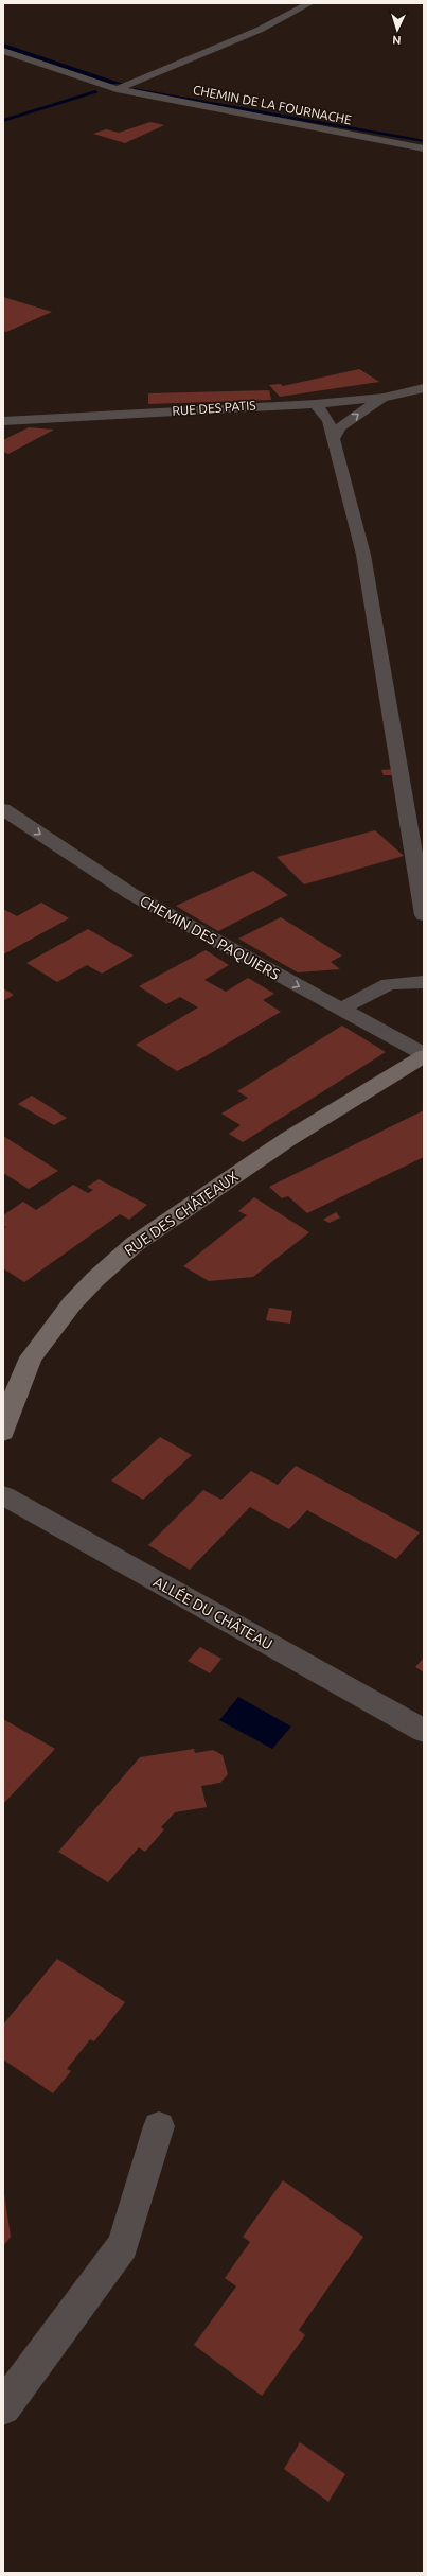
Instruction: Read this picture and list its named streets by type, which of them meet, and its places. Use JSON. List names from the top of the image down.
{
  "streets": {
    "street": [
      "CHEMIN DE LA FOURNACHE",
      "RUE DES PATIS",
      "CHEMIN DES PAQUIERS",
      "RUE DES CHÂTEAUX",
      "ALLÉE DU CHÂTEAU"
    ]
  },
  "crossings": [
    ["CHEMIN DES PAQUIERS", "RUE DES CHÂTEAUX"]
  ],
  "one_way": ["CHEMIN DES PAQUIERS"],
  "north": "bottom"
}
